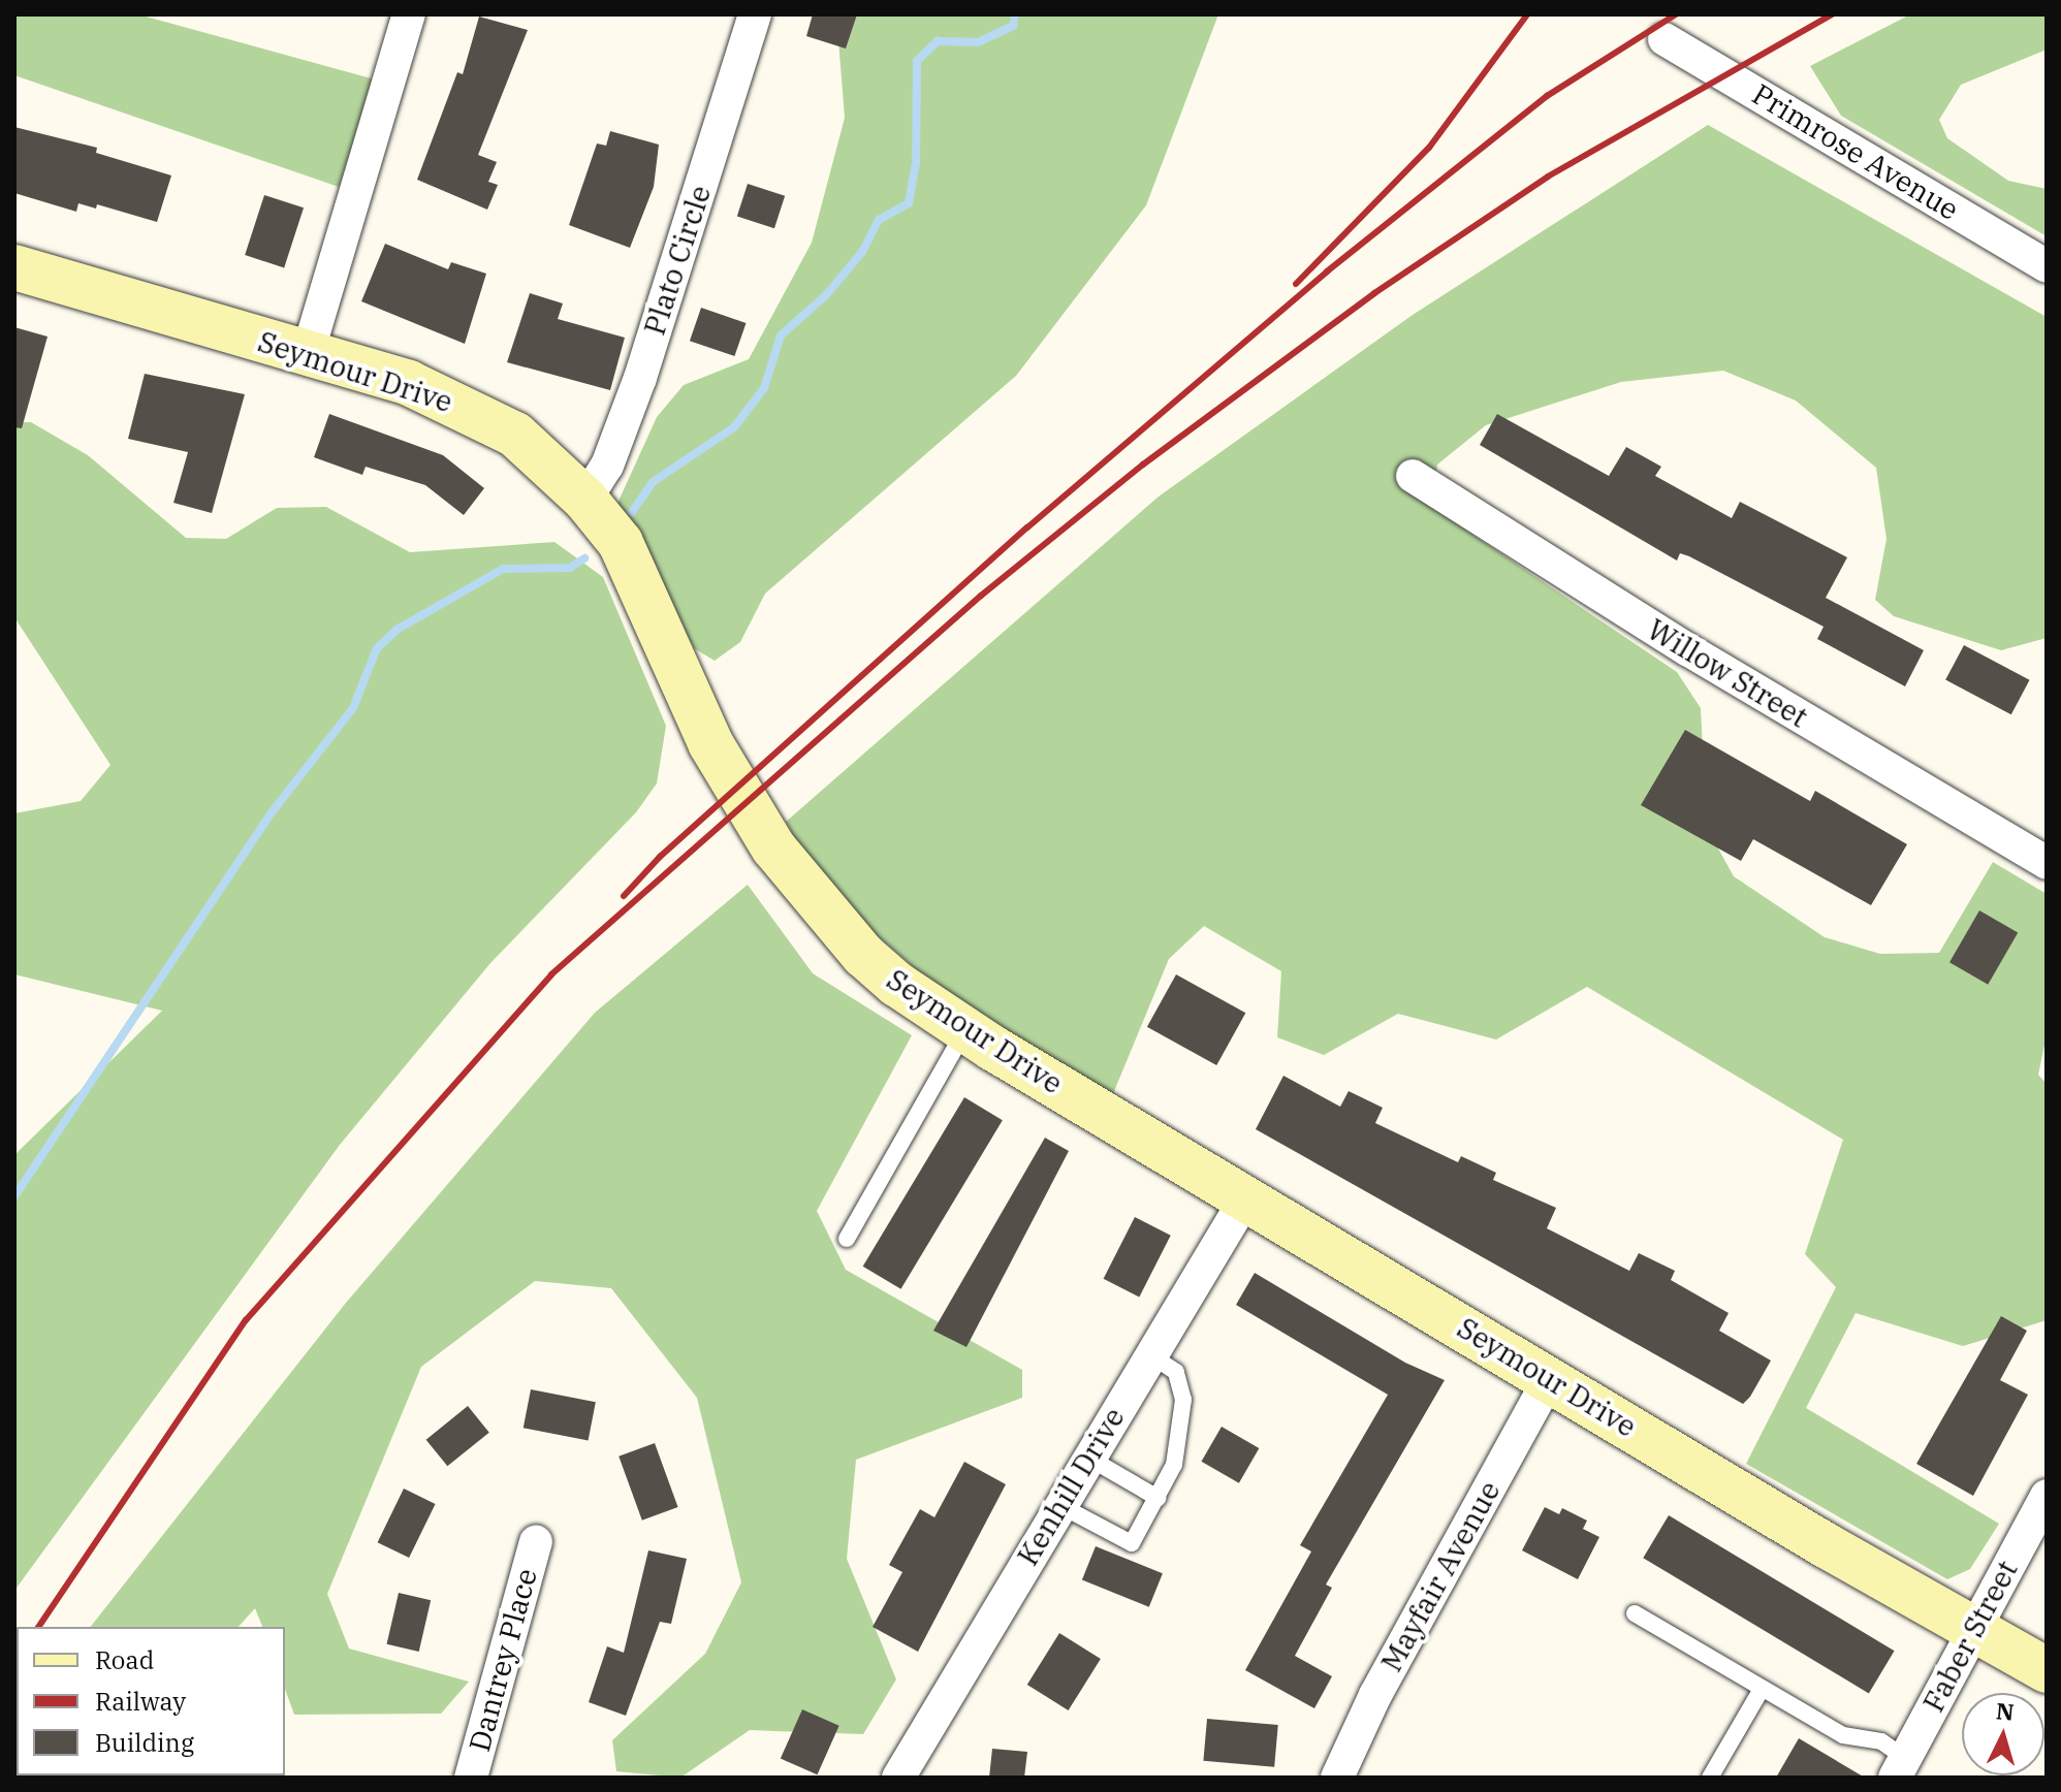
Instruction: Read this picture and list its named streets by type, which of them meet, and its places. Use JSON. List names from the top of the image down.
{
  "streets": {
    "street": [
      "Primrose Avenue",
      "Plato Circle",
      "Seymour Drive",
      "Willow Street",
      "Kenhill Drive",
      "Mayfair Avenue",
      "Faber Street",
      "Dantrey Place"
    ]
  },
  "crossings": [
    ["Plato Circle", "Seymour Drive"],
    ["Seymour Drive", "Kenhill Drive"],
    ["Seymour Drive", "Mayfair Avenue"],
    ["Seymour Drive", "Faber Street"]
  ],
  "legend": ["Road", "Railway", "Building"],
  "north": "top"
}
